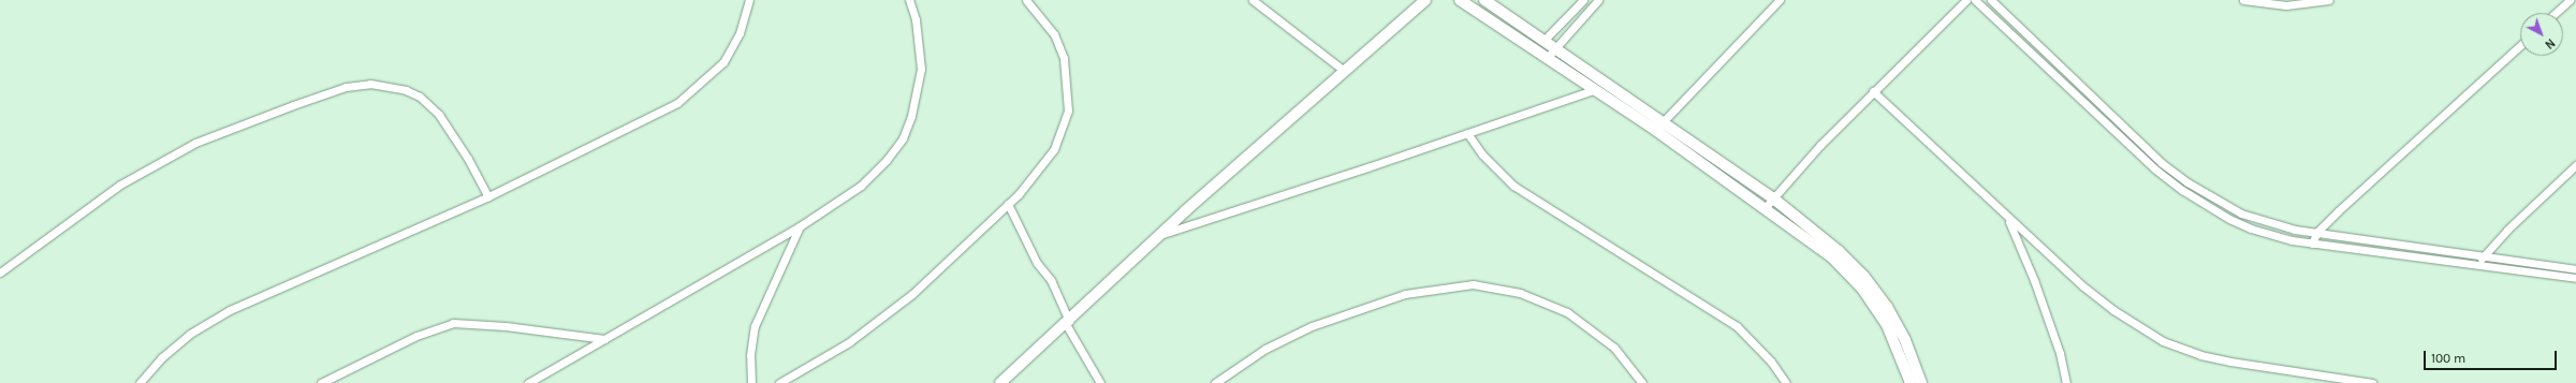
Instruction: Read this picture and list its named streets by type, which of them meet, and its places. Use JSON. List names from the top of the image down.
{
  "scale_bar": "100 m",
  "north": "bottom right"
}
